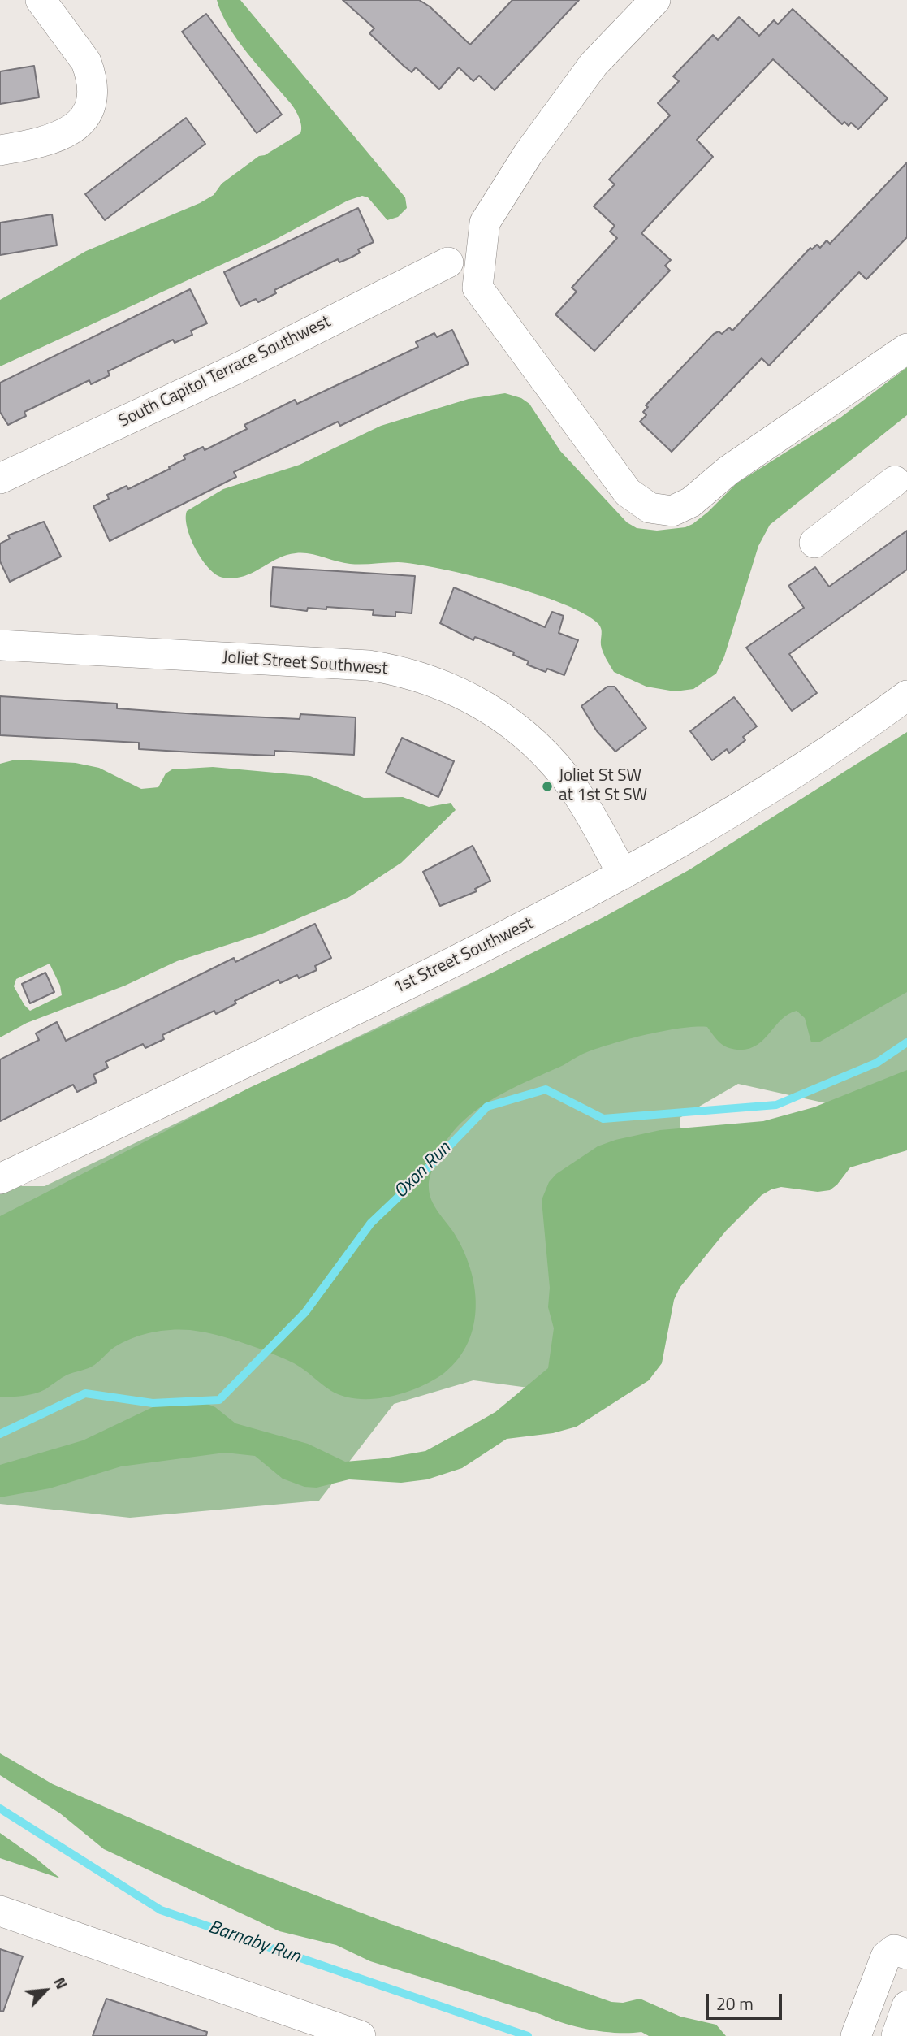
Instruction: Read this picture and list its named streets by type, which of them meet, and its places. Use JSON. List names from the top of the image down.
{
  "streets": {
    "street": ["South Capitol Terrace Southwest", "Joliet Street Southwest", "1st Street Southwest"]
  },
  "crossings": [
    ["Joliet Street Southwest", "1st Street Southwest"]
  ],
  "water": ["Oxon Run", "Barnaby Run"],
  "places": ["Joliet St SW at 1st St SW"],
  "scale_bar": "20 m",
  "north": "top right"
}
